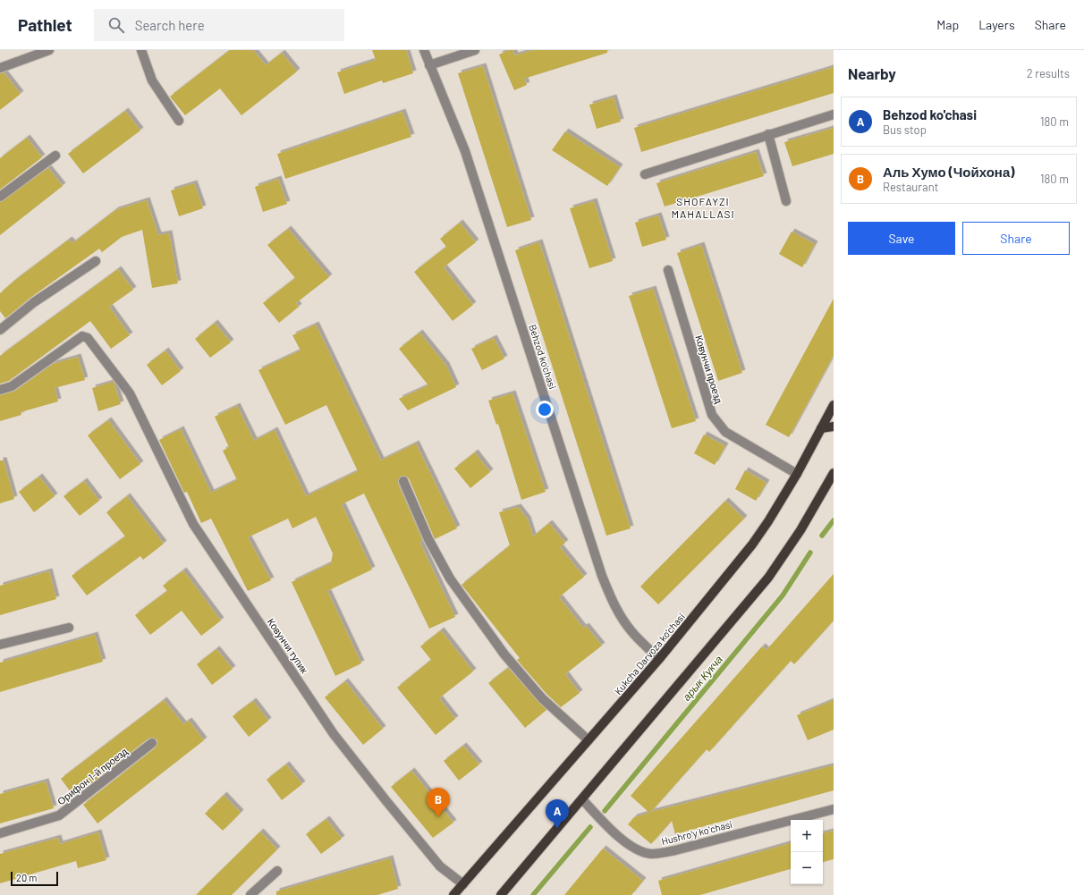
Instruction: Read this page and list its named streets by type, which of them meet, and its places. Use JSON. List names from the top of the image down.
{
  "streets": {
    "main road": ["Kukcha Darvoza ko'chasi"],
    "street": [
      "Behzod ko‘chasi",
      "Ковунчи проезд",
      "Ковунчи тупик",
      "Орифон 1-й проезд",
      "Hushroʻy koʻchasi"
    ]
  },
  "crossings": [
    ["Behzod ko‘chasi", "Kukcha Darvoza ko'chasi"],
    ["Ковунчи проезд", "Kukcha Darvoza ko'chasi"],
    ["Ковунчи тупик", "Kukcha Darvoza ko'chasi"]
  ],
  "districts": ["SHOFAYZI MAHALLASI"],
  "water": ["арык Кукча"],
  "scale_bar": "20 m",
  "page": {
    "header": "Pathlet",
    "search": "Search here",
    "nav": ["Map", "Layers", "Share"],
    "heading": ["Nearby", "2 results"],
    "list": [
      {
        "mark": "A",
        "name": "Behzod ko'chasi",
        "note": "Bus stop",
        "value": "180 m"
      },
      {
        "mark": "B",
        "name": "Аль Хумо (Чойхона)",
        "note": "Restaurant",
        "value": "180 m"
      }
    ],
    "buttons": ["Save", "Share"],
    "pins": ["B", "A"],
    "map_buttons": ["+", "−"],
    "scale": "20 m"
  }
}
